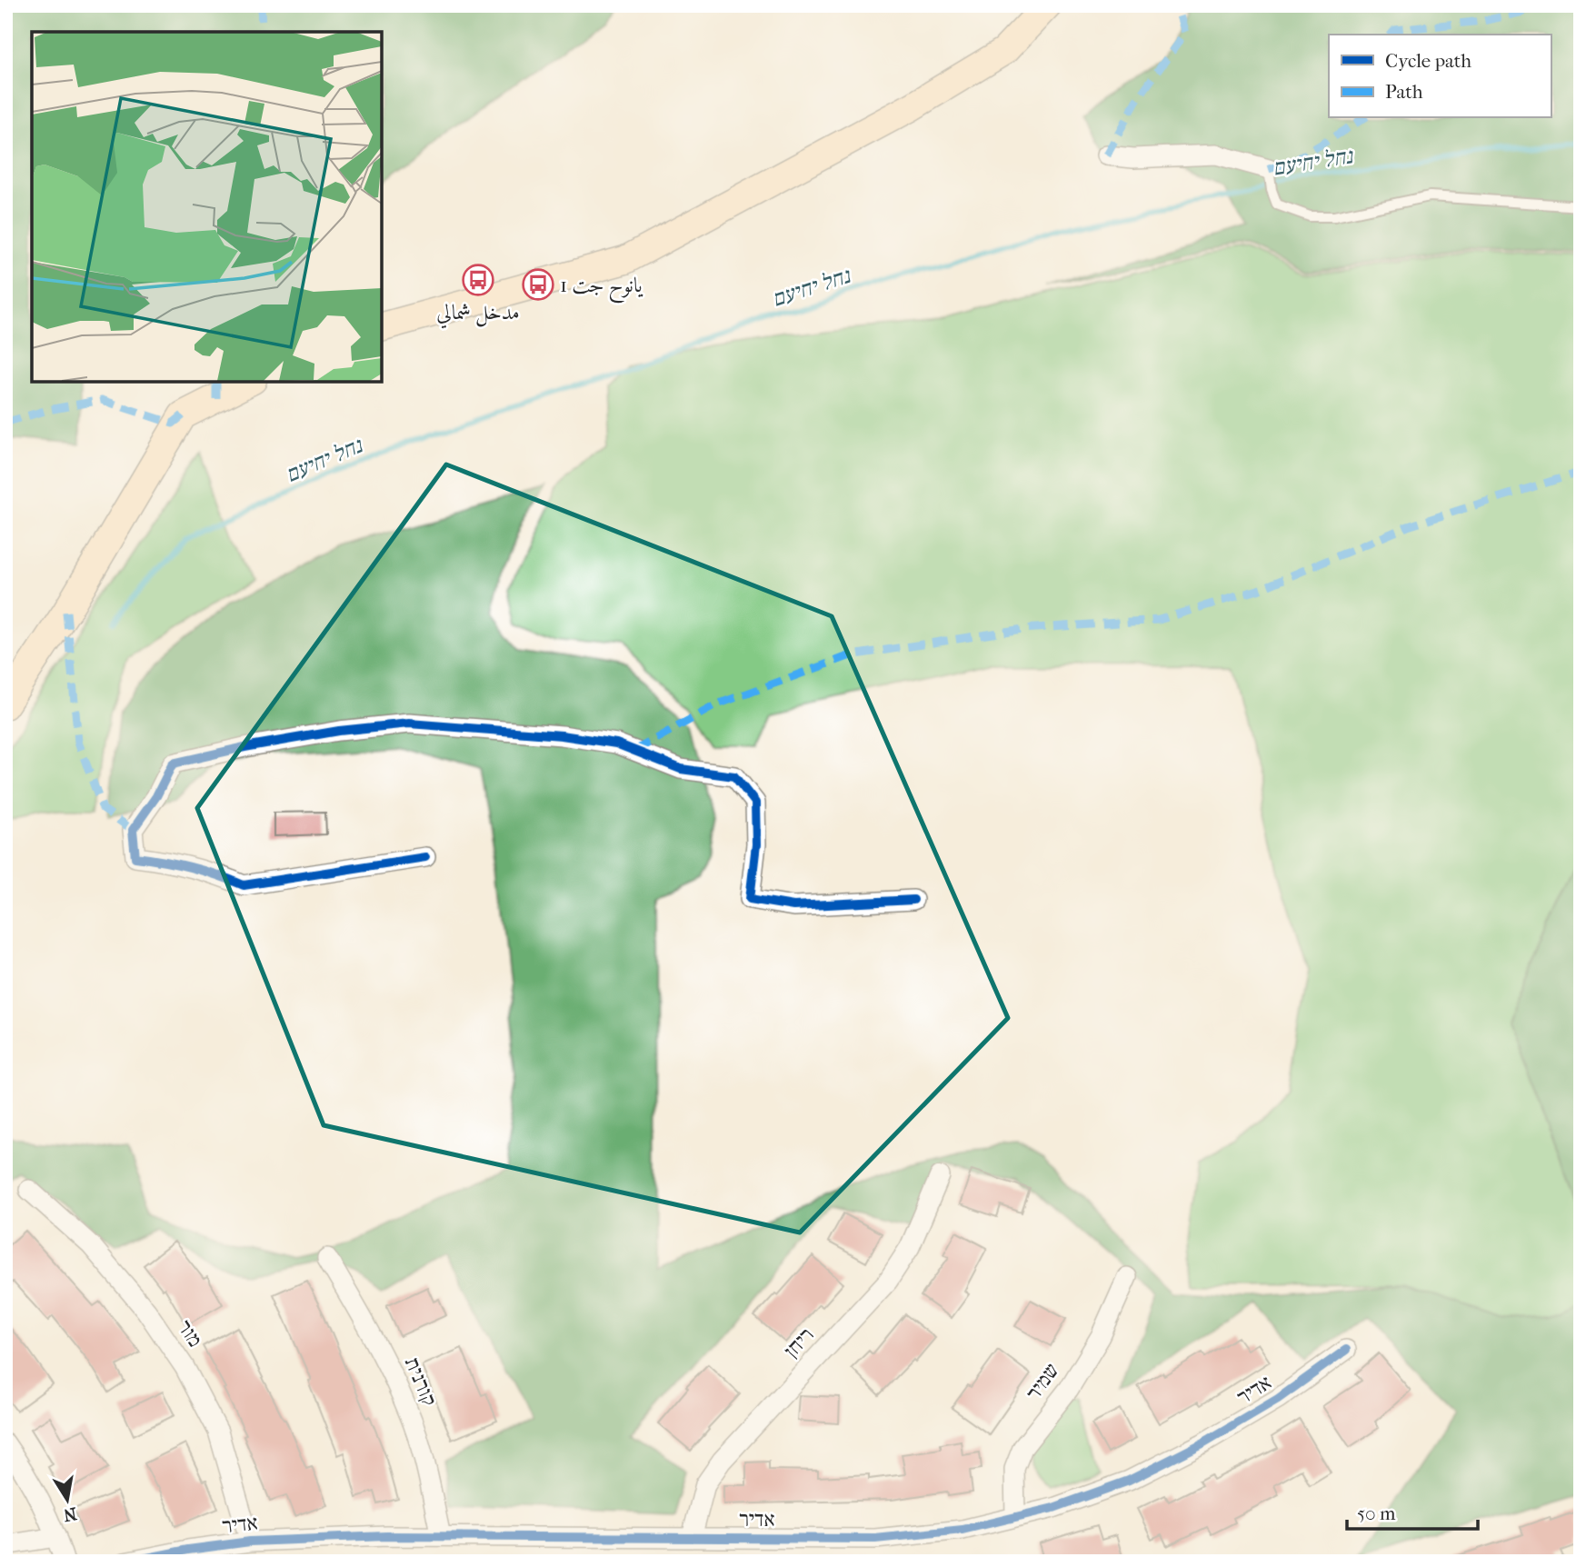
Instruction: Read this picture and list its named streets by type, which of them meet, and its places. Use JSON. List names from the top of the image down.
{
  "streets": {
    "street": [
      "מור",
      "ריחן",
      "קורנית",
      "שמיר",
      "אדיר"
    ]
  },
  "crossings": [
    ["מור", "אדיר"],
    ["ריחן", "אדיר"],
    ["קורנית", "אדיר"],
    ["שמיר", "אדיר"]
  ],
  "water": ["נחל יחיעם"],
  "places": {
    "bus stop": ["مدخل شمالي", "يانوح جت 1"]
  },
  "legend": ["Cycle path", "Path"],
  "scale_bar": "50 m",
  "north": "bottom"
}
